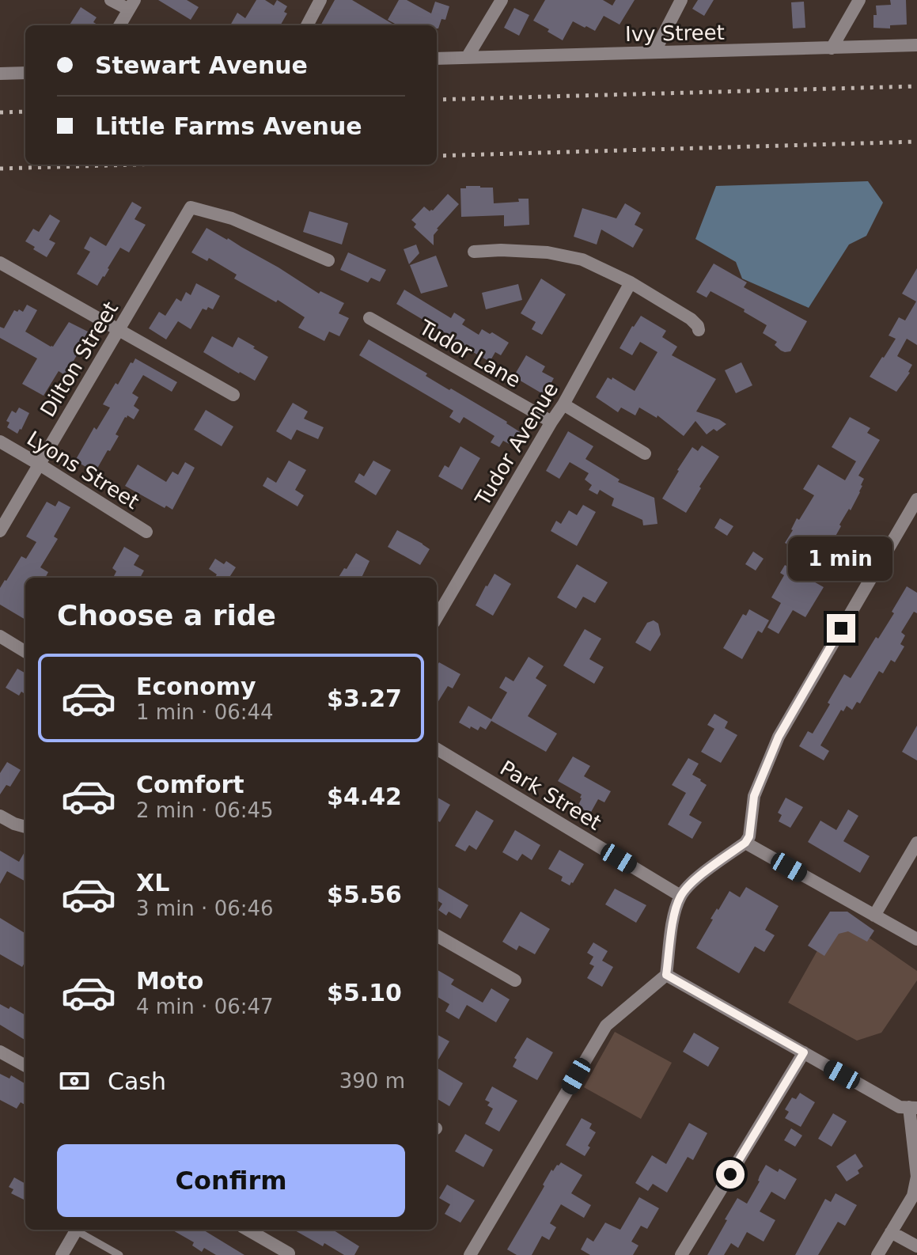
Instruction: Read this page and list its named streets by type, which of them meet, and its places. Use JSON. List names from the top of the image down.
{
  "streets": {
    "street": [
      "Ivy Street",
      "Tudor Lane",
      "Dilton Street",
      "Tudor Avenue",
      "Lyons Street",
      "Park Street"
    ]
  },
  "crossings": [
    ["Tudor Lane", "Tudor Avenue"],
    ["Dilton Street", "Lyons Street"]
  ],
  "page": {
    "banner": ["Stewart Avenue", "Little Farms Avenue"],
    "bubble": "1 min",
    "heading": "Choose a ride",
    "list": [
      {
        "name": "Economy",
        "note": "1 min · 06:44",
        "value": "$3.27"
      },
      {
        "name": "Comfort",
        "note": "2 min · 06:45",
        "value": "$4.42"
      },
      {
        "name": "XL",
        "note": "3 min · 06:46",
        "value": "$5.56"
      },
      {
        "name": "Moto",
        "note": "4 min · 06:47",
        "value": "$5.10"
      }
    ],
    "pay": ["Cash", "390 m"],
    "buttons": "Confirm"
  }
}
